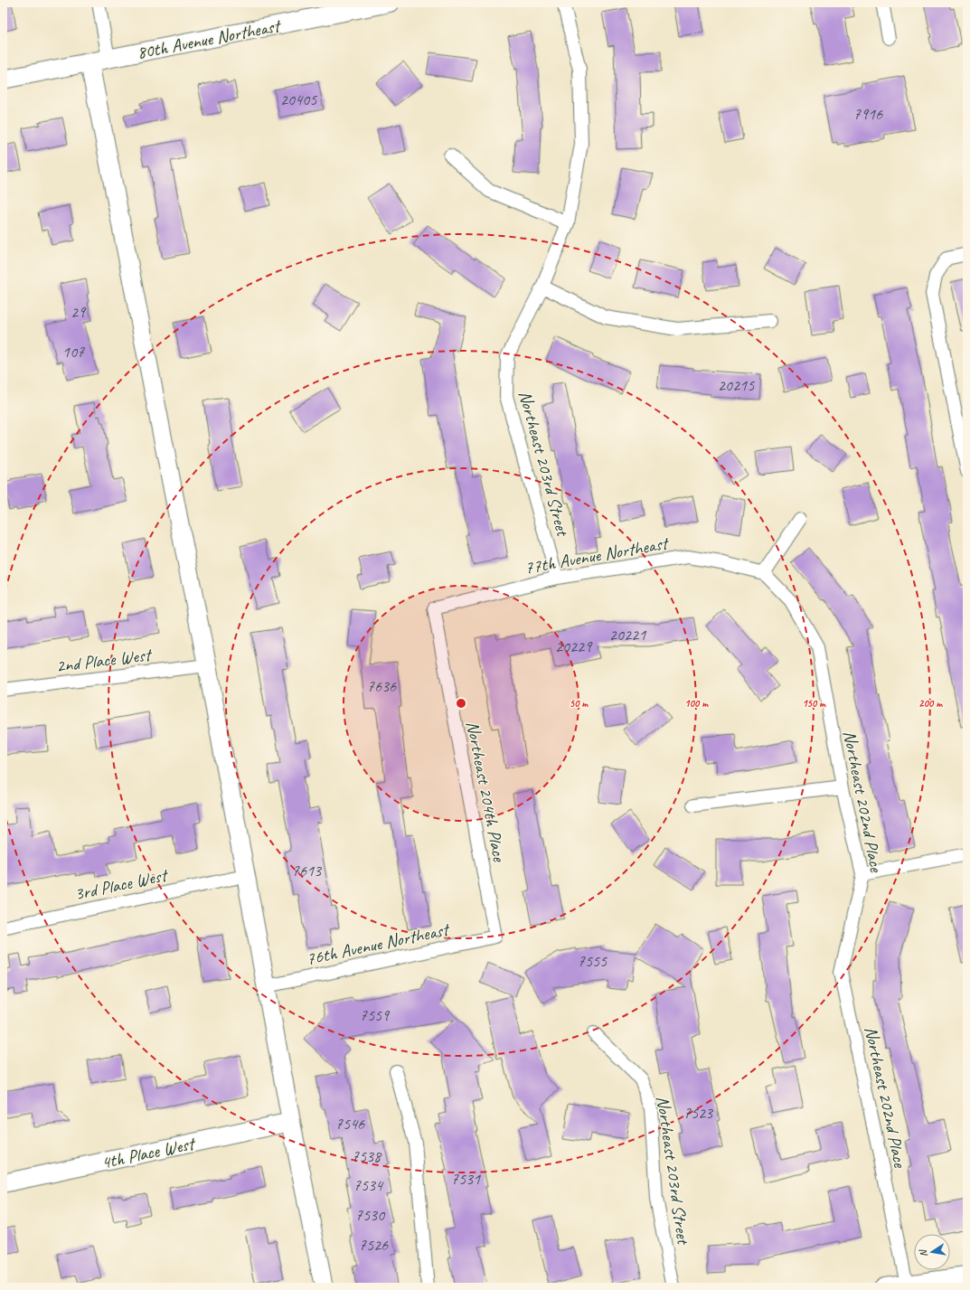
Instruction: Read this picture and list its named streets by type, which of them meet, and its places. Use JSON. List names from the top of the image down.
{
  "streets": {
    "street": [
      "80th Avenue Northeast",
      "Northeast 203rd Street",
      "77th Avenue Northeast",
      "2nd Place West",
      "Northeast 204th Place",
      "Northeast 202nd Place",
      "3rd Place West",
      "76th Avenue Northeast",
      "4th Place West"
    ]
  },
  "crossings": [
    ["Northeast 203rd Street", "77th Avenue Northeast"],
    ["77th Avenue Northeast", "Northeast 204th Place"],
    ["77th Avenue Northeast", "Northeast 202nd Place"],
    ["Northeast 204th Place", "76th Avenue Northeast"]
  ],
  "house_numbers": [
    "20405",
    "7916",
    "29",
    "107",
    "20215",
    "20221",
    "20229",
    "7636",
    "7613",
    "7555",
    "7559",
    "7523",
    "7546",
    "7538",
    "7531",
    "7534",
    "7530",
    "7526"
  ],
  "north": "left",
  "rings": [
    "50 m",
    "100 m",
    "150 m",
    "200 m"
  ]
}
